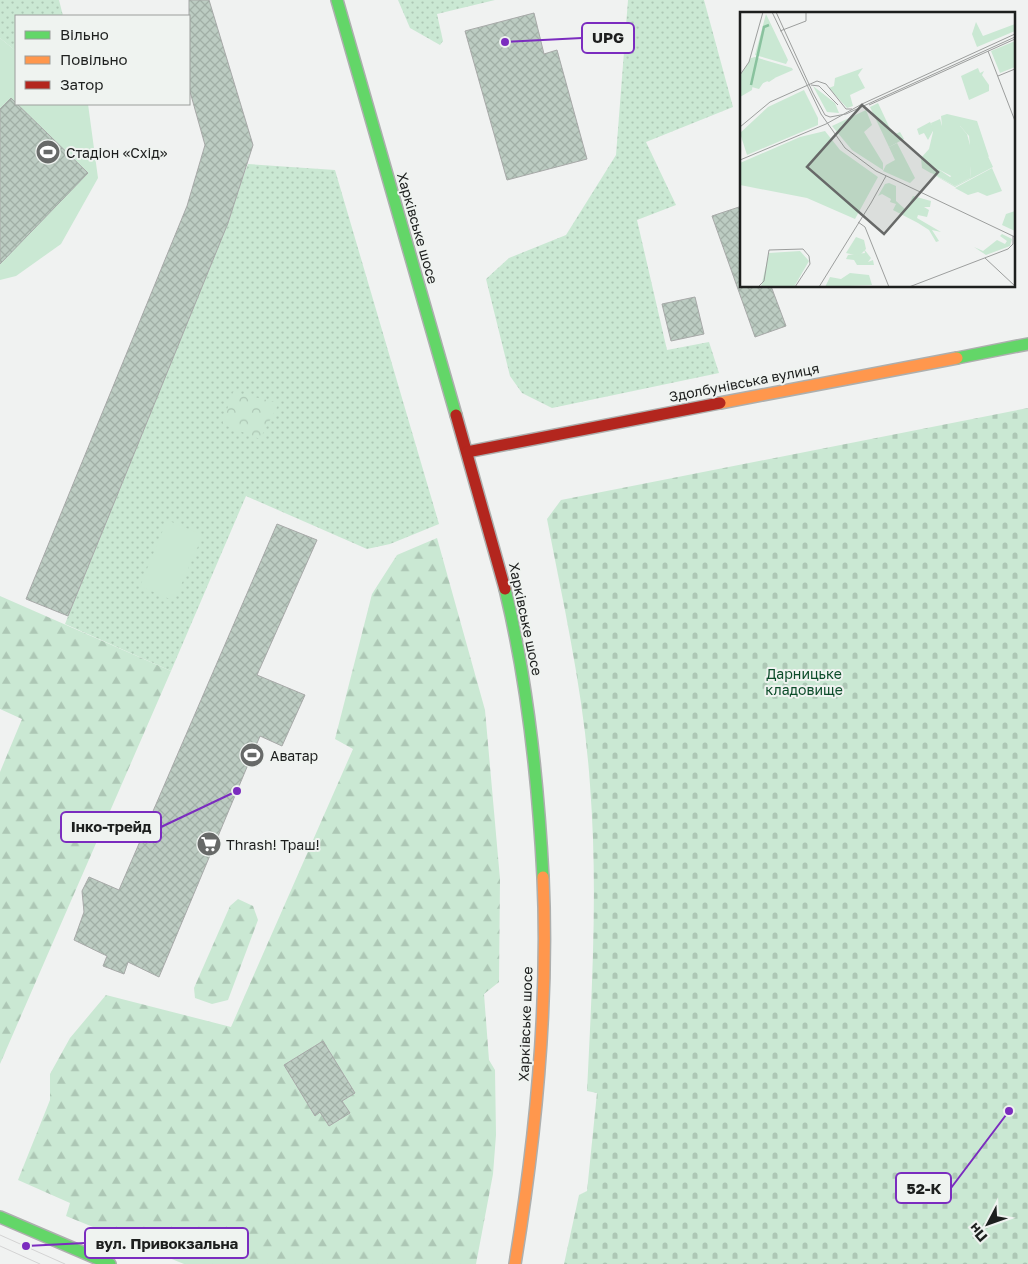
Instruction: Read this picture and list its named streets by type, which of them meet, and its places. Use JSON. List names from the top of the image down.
{
  "streets": {
    "main road": ["Харківське шосе", "Здолбунівська вулиця"]
  },
  "crossings": [
    ["Харківське шосе", "Здолбунівська вулиця"]
  ],
  "parks": ["Дарницьке кладовище"],
  "places": {
    "other": [
      "UPG",
      "Інко-трейд",
      "52-К",
      "вул. Привокзальна"
    ],
    "sports": ["Стадіон «Схід»", "Аватар"],
    "supermarket": ["Thrash! Траш!"]
  },
  "legend": ["Вільно", "Повільно", "Затор"],
  "north": "bottom left"
}
